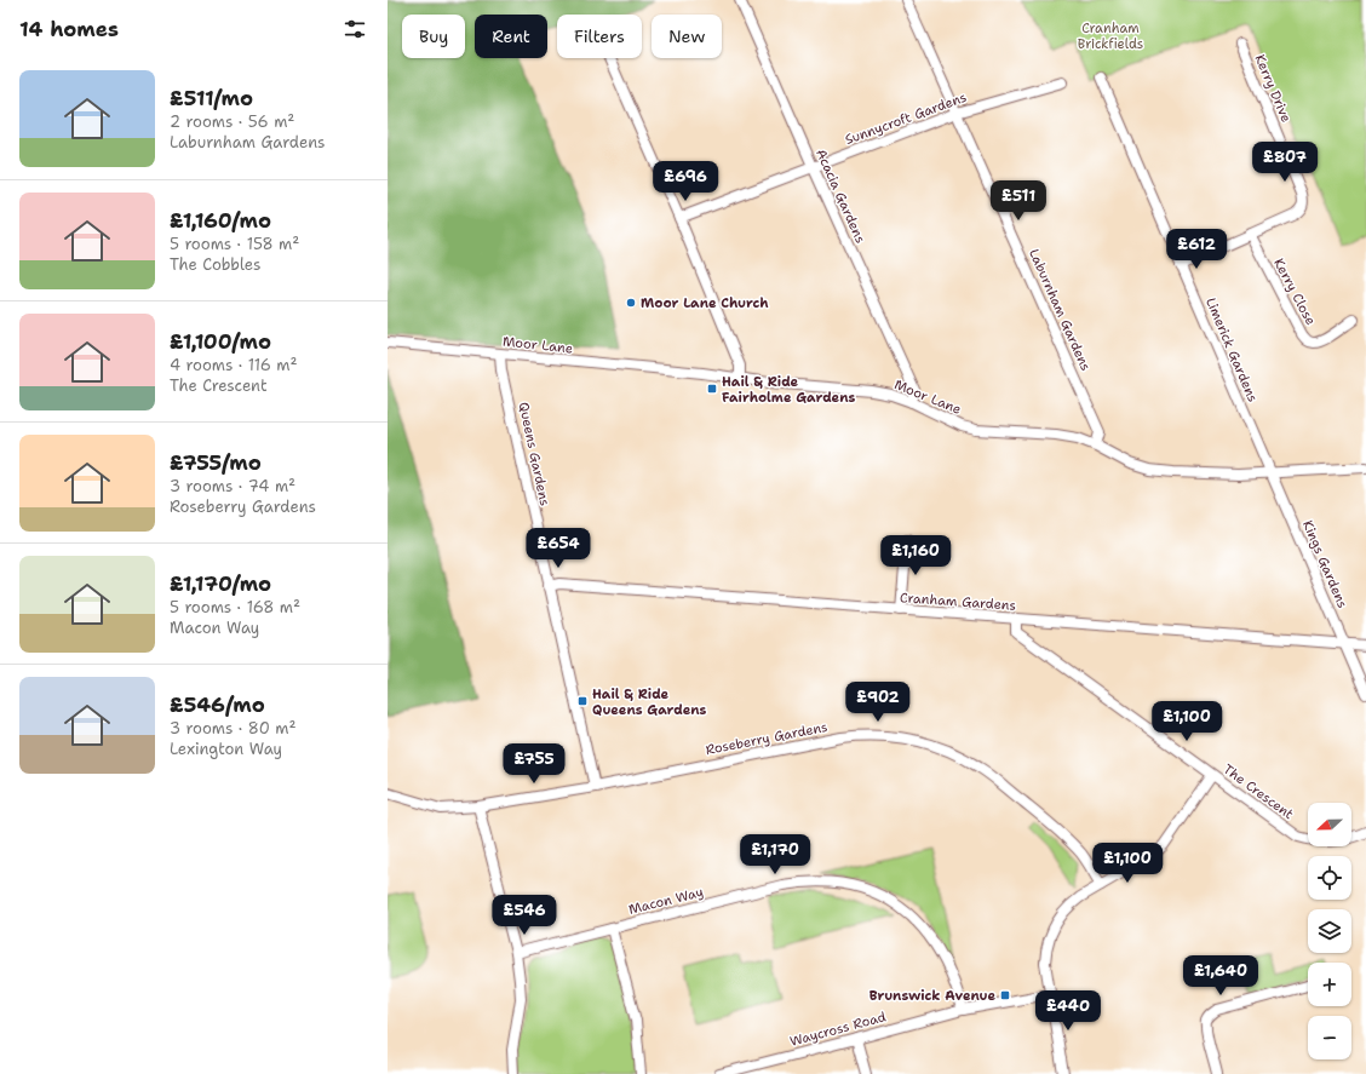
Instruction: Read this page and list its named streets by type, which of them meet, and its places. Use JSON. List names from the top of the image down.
{
  "streets": {
    "street": [
      "Kerry Drive",
      "Sunnycroft Gardens",
      "Acacia Gardens",
      "Kerry Close",
      "Laburnham Gardens",
      "Moor Lane",
      "Limerick Gardens",
      "Queens Gardens",
      "Kings Gardens",
      "Cranham Gardens",
      "Roseberry Gardens",
      "The Crescent",
      "Macon Way",
      "Waycross Road"
    ]
  },
  "crossings": [
    ["Kerry Drive", "Kerry Close"],
    ["Kerry Drive", "Limerick Gardens"],
    ["Sunnycroft Gardens", "Acacia Gardens"],
    ["Sunnycroft Gardens", "Laburnham Gardens"],
    ["Acacia Gardens", "Moor Lane"],
    ["Laburnham Gardens", "Moor Lane"],
    ["Moor Lane", "Limerick Gardens"],
    ["Moor Lane", "Queens Gardens"],
    ["Moor Lane", "Kings Gardens"],
    ["Limerick Gardens", "Kings Gardens"],
    ["Queens Gardens", "Cranham Gardens"],
    ["Queens Gardens", "Roseberry Gardens"],
    ["Kings Gardens", "Cranham Gardens"],
    ["Cranham Gardens", "The Crescent"],
    ["Macon Way", "Waycross Road"]
  ],
  "parks": ["Cranham Brickfields"],
  "places": {
    "other": ["Moor Lane Church"],
    "transit": ["Hail & Ride Fairholme Gardens", "Hail & Ride Queens Gardens", "Brunswick Avenue"]
  },
  "north": "left",
  "page": {
    "heading": "14 homes",
    "chip": [
      "Buy",
      "Rent",
      "Filters",
      "New"
    ],
    "list": [
      {
        "name": "£511/mo",
        "note": "2 rooms · 56 m² · Laburnham Gardens"
      },
      {
        "name": "£1,160/mo",
        "note": "5 rooms · 158 m² · The Cobbles"
      },
      {
        "name": "£1,100/mo",
        "note": "4 rooms · 116 m² · The Crescent"
      },
      {
        "name": "£755/mo",
        "note": "3 rooms · 74 m² · Roseberry Gardens"
      },
      {
        "name": "£1,170/mo",
        "note": "5 rooms · 168 m² · Macon Way"
      },
      {
        "name": "£546/mo",
        "note": "3 rooms · 80 m² · Lexington Way"
      }
    ],
    "price": [
      "£807",
      "£696",
      "£511",
      "£612",
      "£654",
      "£1,160",
      "£902",
      "£1,100",
      "£755",
      "£1,170",
      "£1,100",
      "£546",
      "£1,640",
      "£440"
    ],
    "map_buttons": ["+", "−"]
  }
}
